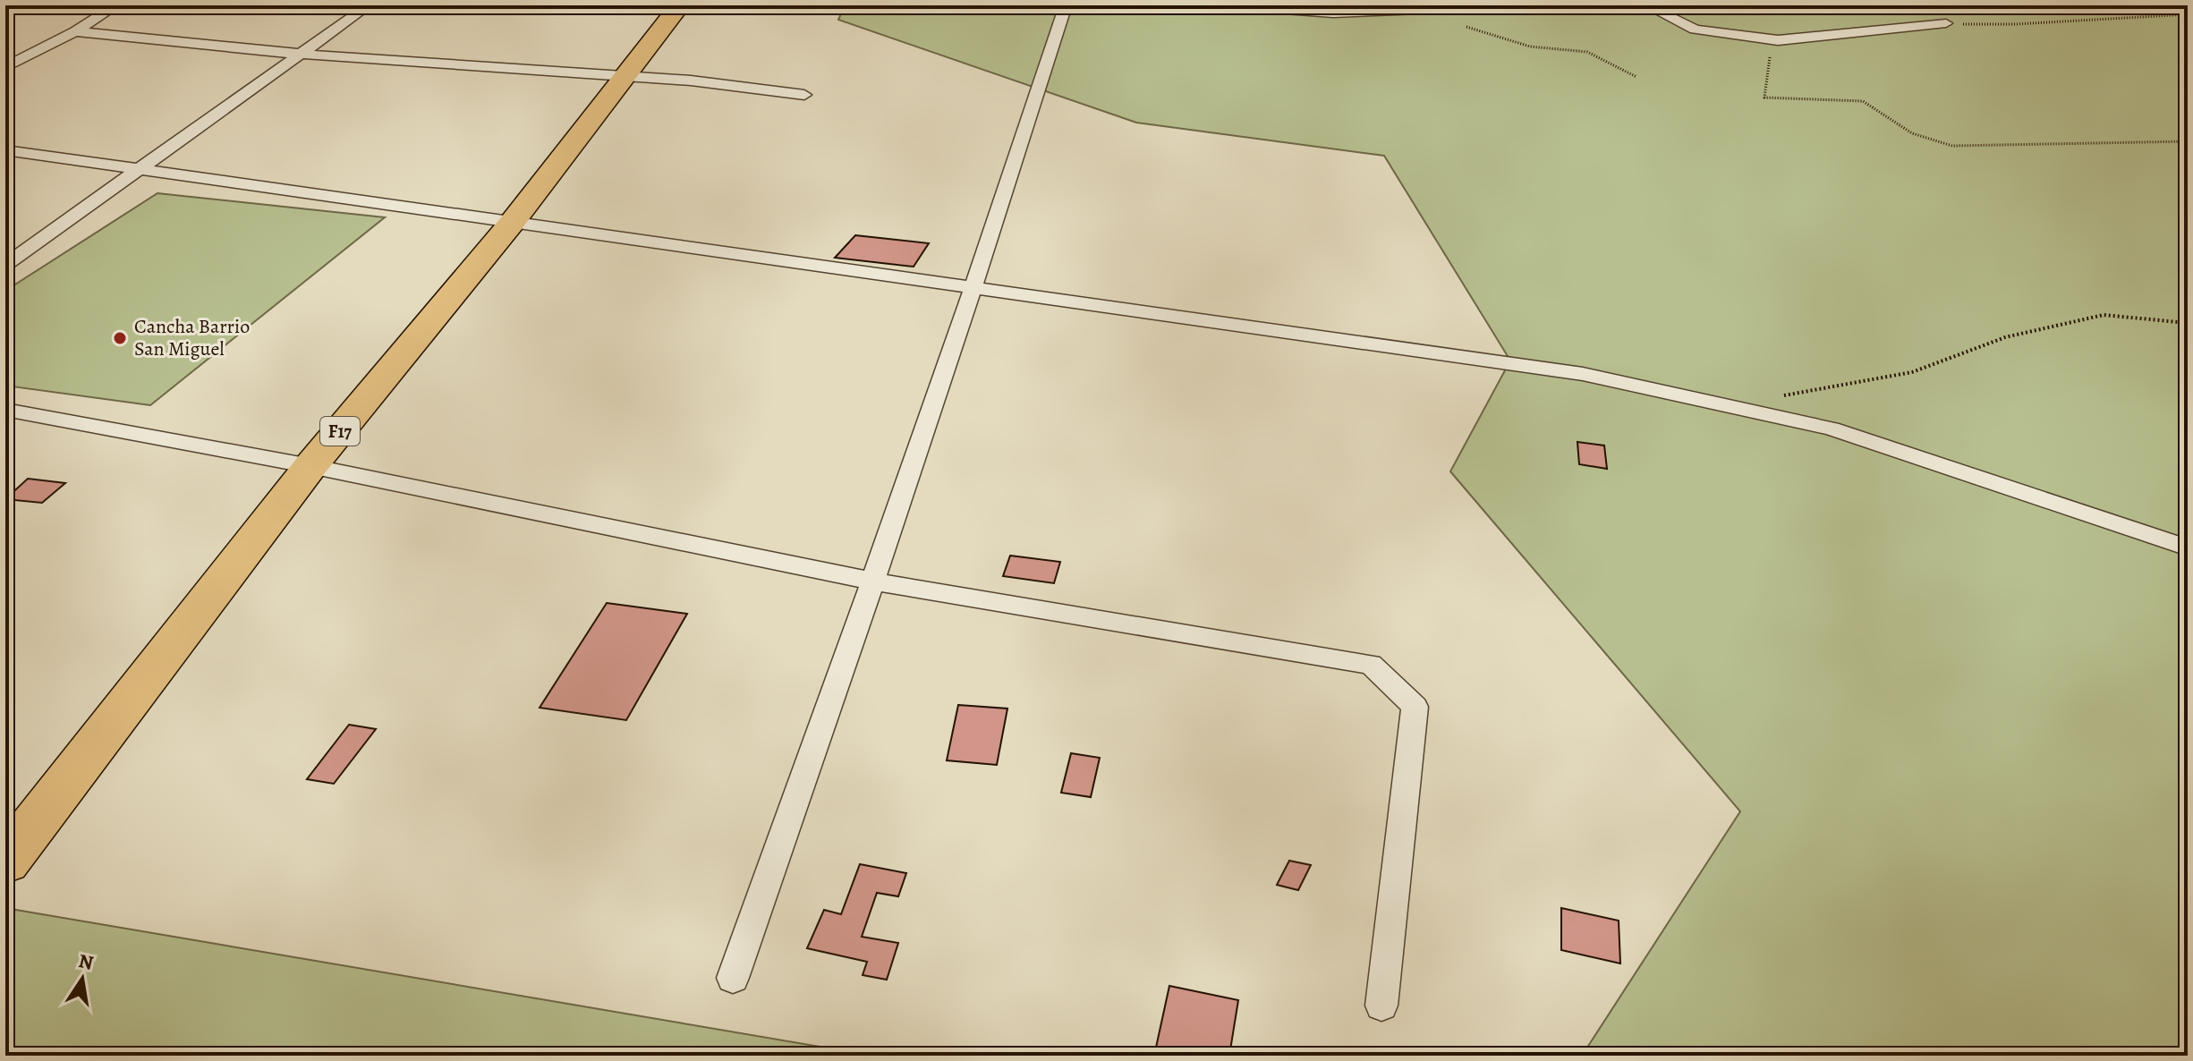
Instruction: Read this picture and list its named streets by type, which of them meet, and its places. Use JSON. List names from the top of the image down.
{
  "streets": {
    "highway": ["F17"]
  },
  "places": ["Cancha Barrio San Miguel"],
  "north": "top"
}
